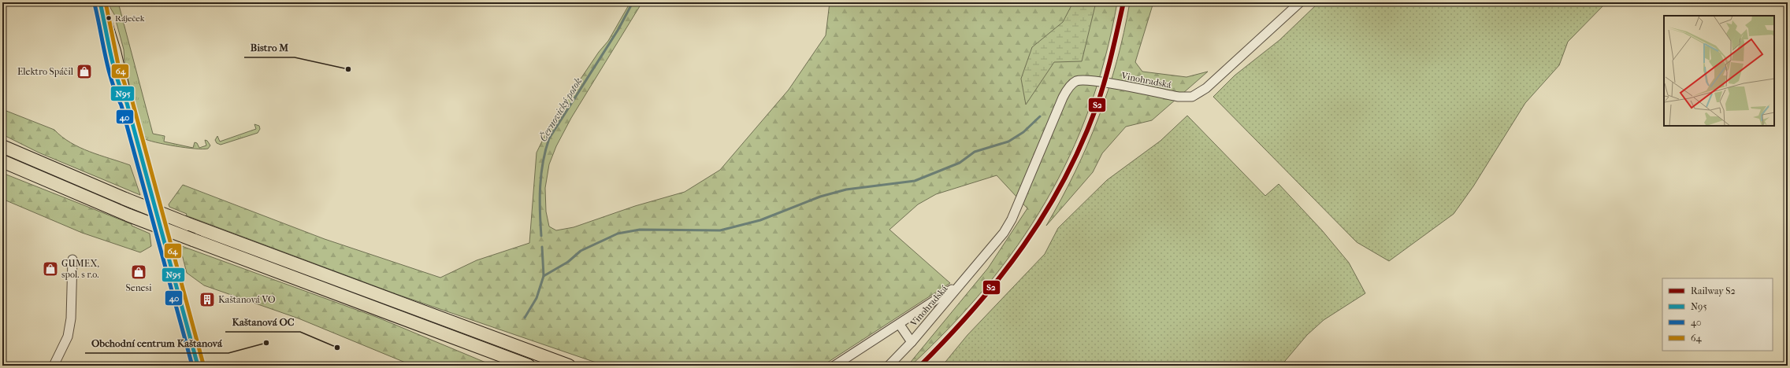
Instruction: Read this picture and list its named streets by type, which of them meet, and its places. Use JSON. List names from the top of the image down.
{
  "streets": {
    "street": ["Vinohradská"]
  },
  "water": ["Černovický potok"],
  "places": {
    "other": [
      "Ráječek",
      "Bistro M",
      "Obchodní centrum Kaštanová",
      "Kaštanová OC"
    ],
    "shop": ["Elektro Spáčil", "GUMEX, spol. s r.o.", "Senesi"],
    "building": ["Kaštanová VO"]
  },
  "lines": [
    "rail line S2",
    "transit line N95",
    "transit line 64",
    "transit line 40"
  ],
  "legend": [
    "Railway S2",
    "N95",
    "40",
    "64"
  ]
}
